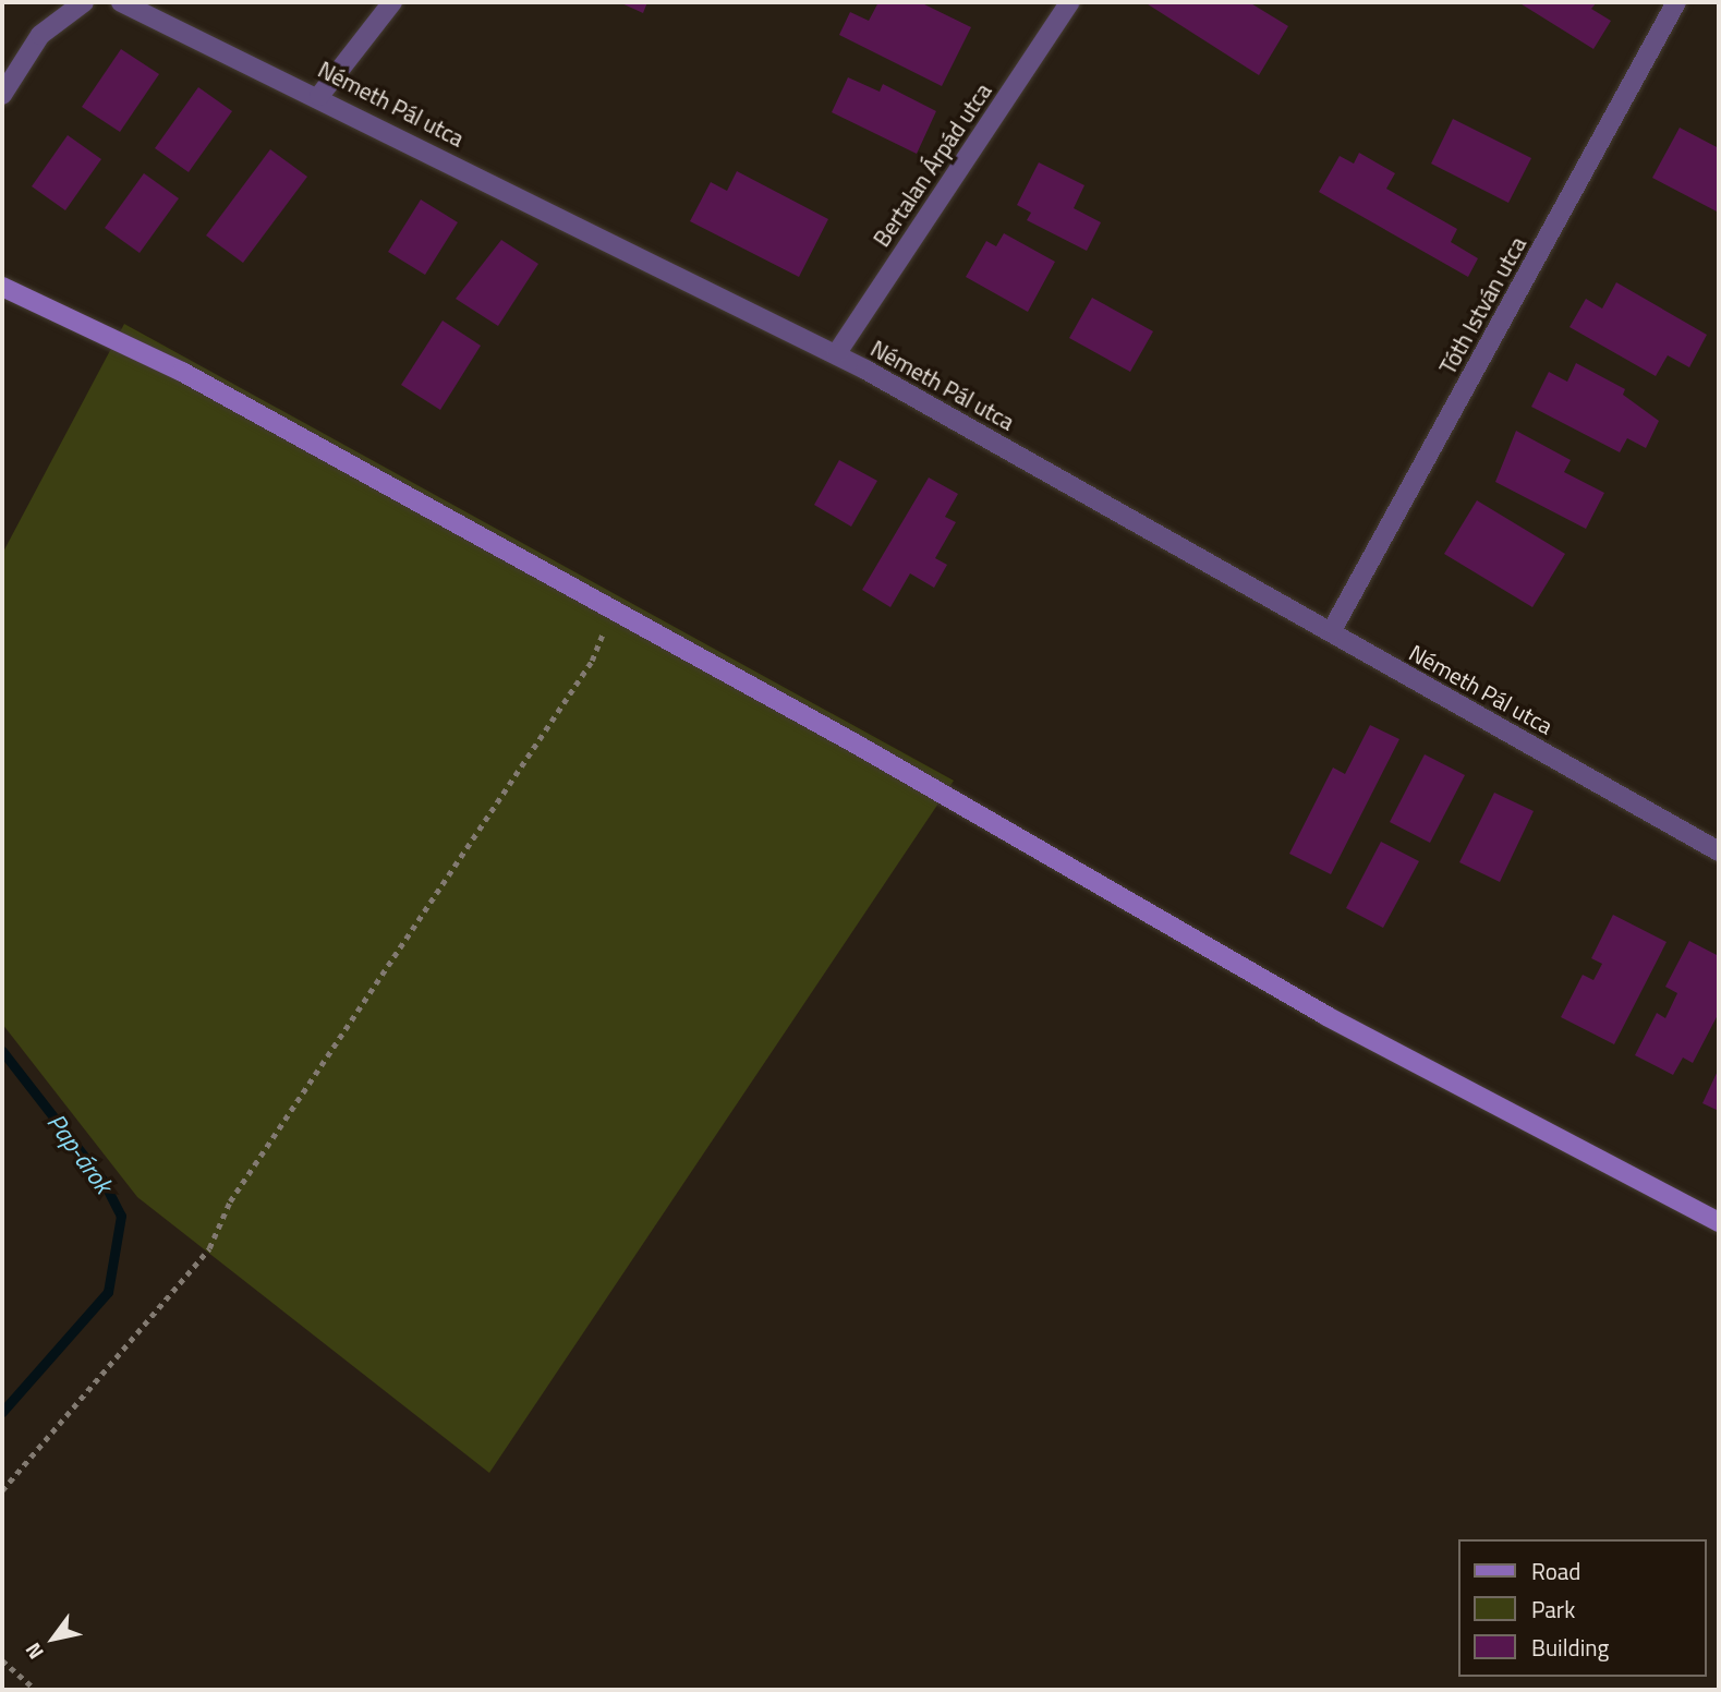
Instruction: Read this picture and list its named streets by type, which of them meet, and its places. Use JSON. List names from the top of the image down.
{
  "streets": {
    "street": ["Németh Pál utca", "Bertalan Árpád utca", "Tóth István utca"]
  },
  "crossings": [
    ["Németh Pál utca", "Bertalan Árpád utca"],
    ["Németh Pál utca", "Tóth István utca"]
  ],
  "water": ["Pap-árok"],
  "legend": ["Road", "Park", "Building"],
  "north": "bottom left"
}
